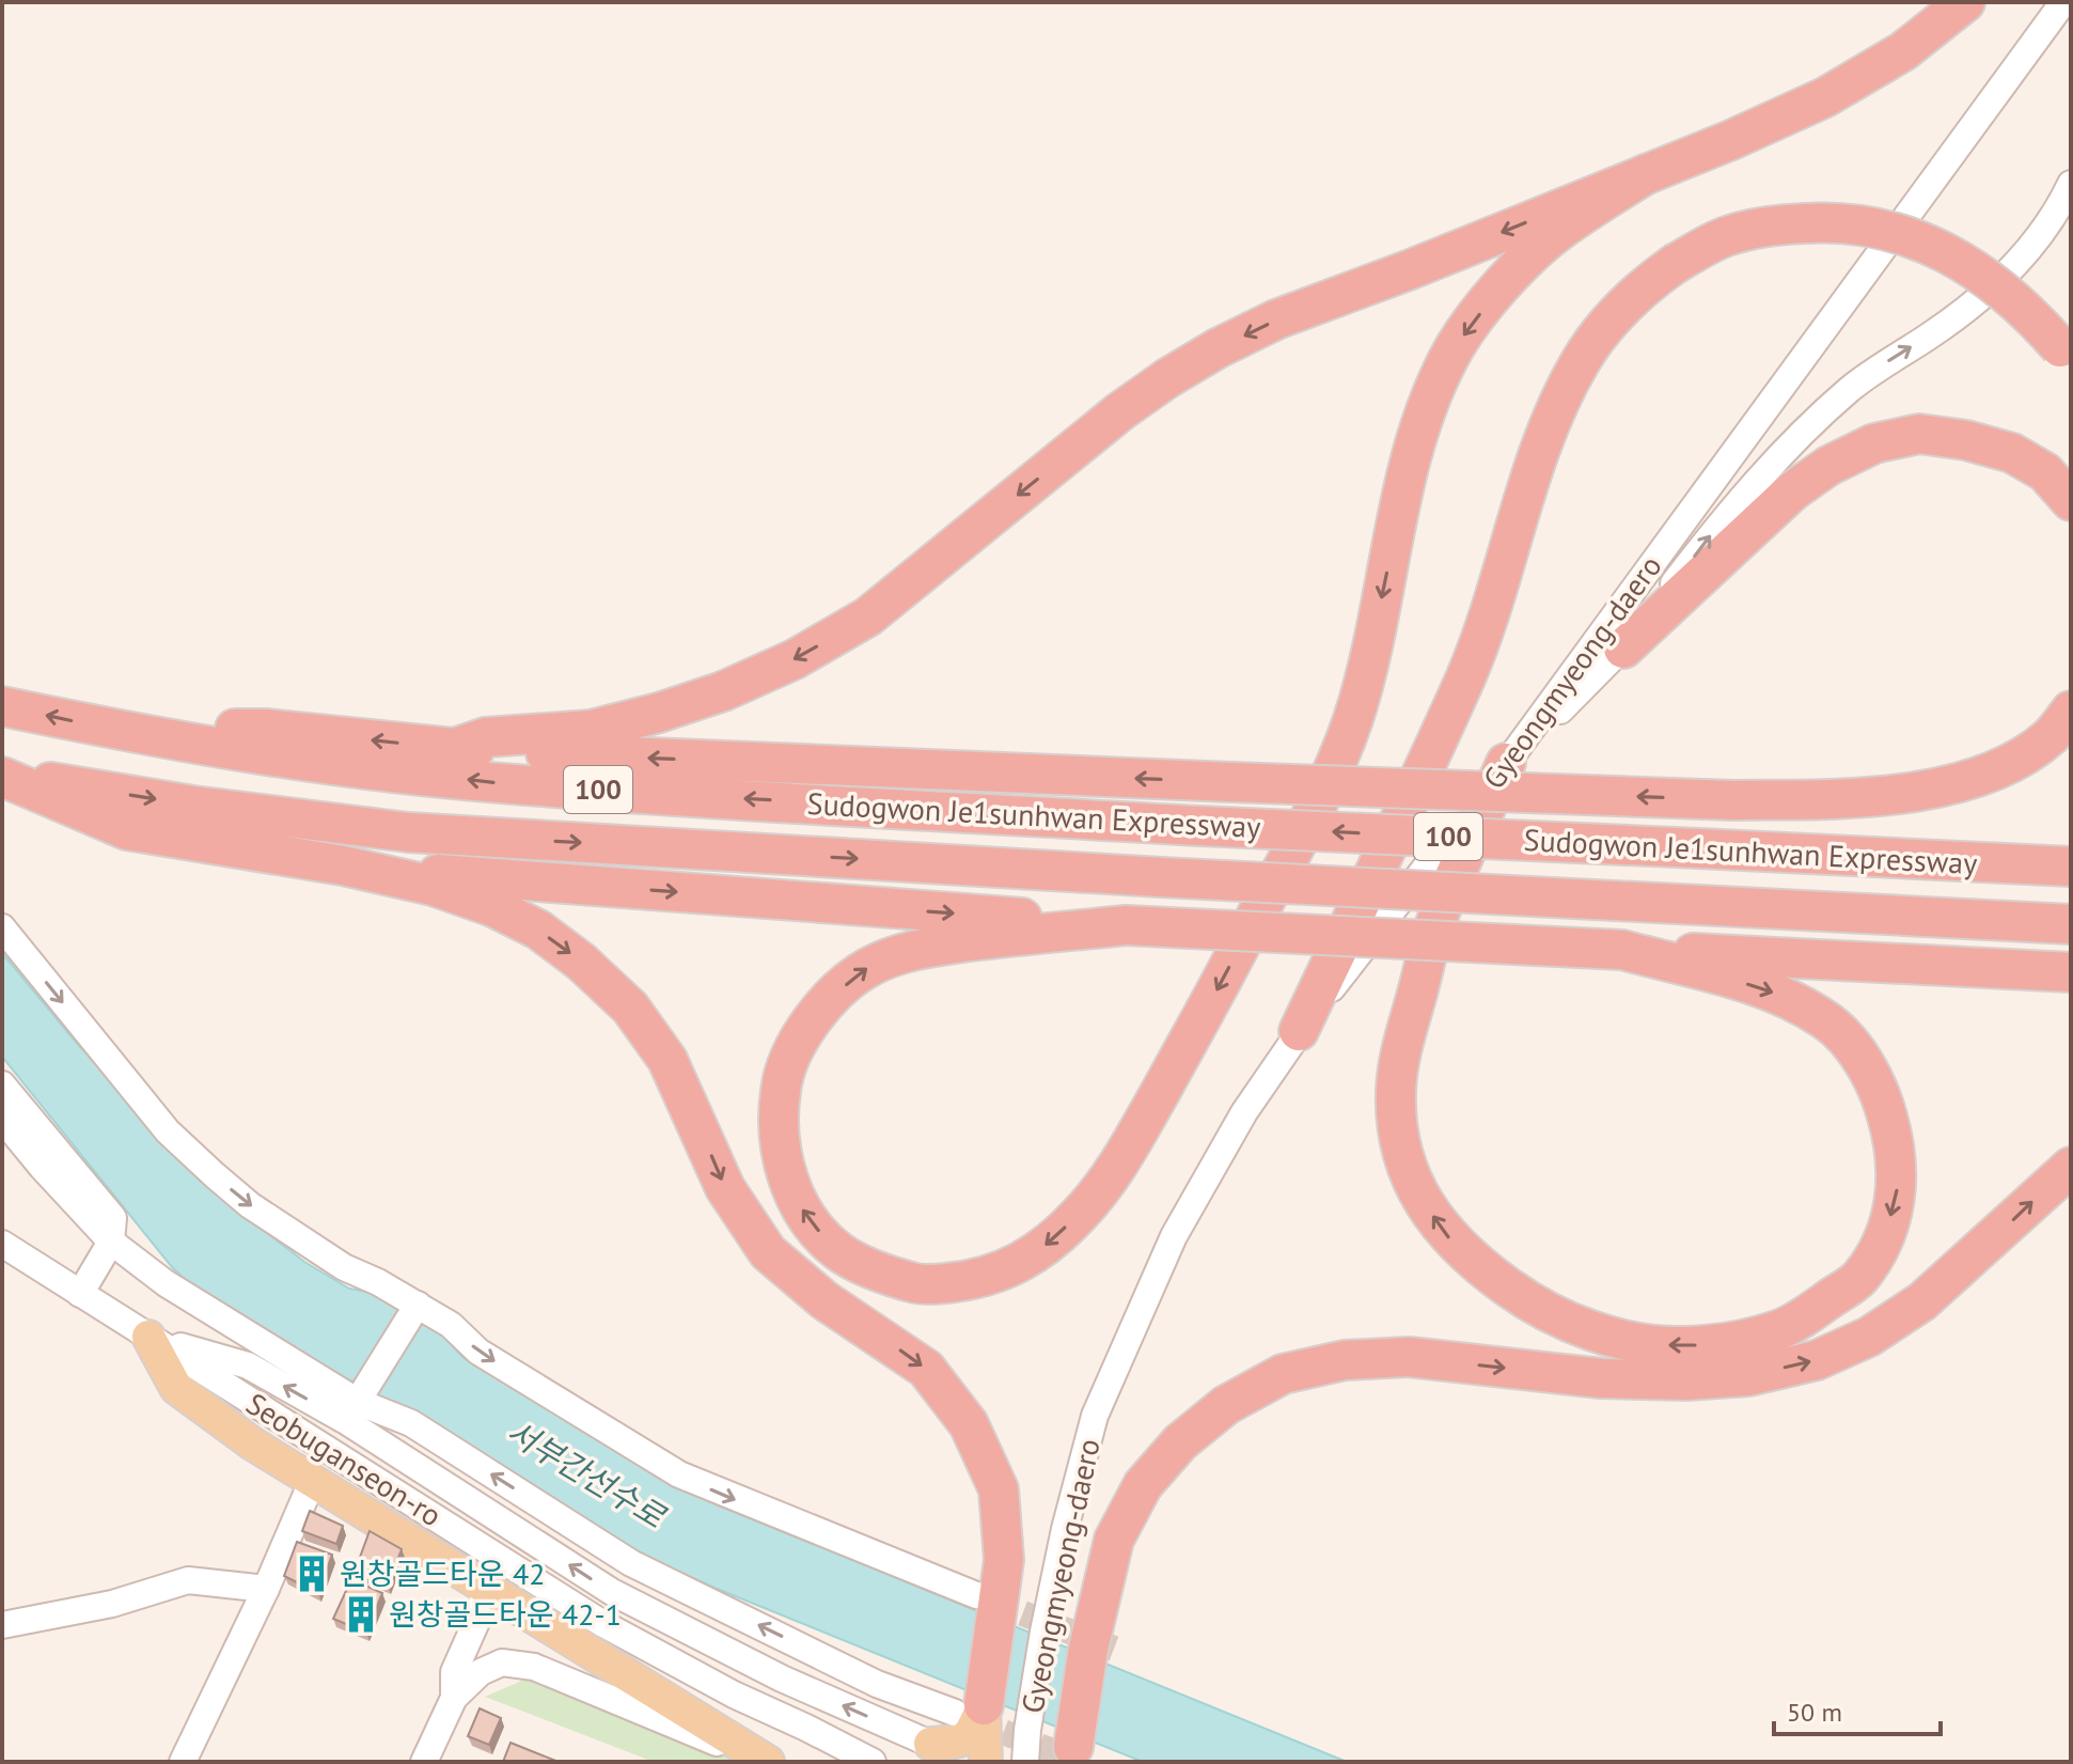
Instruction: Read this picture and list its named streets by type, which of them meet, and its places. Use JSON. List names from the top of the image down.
{
  "streets": {
    "highway": ["100", "Sudogwon Je1sunhwan Expressway"],
    "street": ["Gyeongmyeong-daero", "Seobuganseon-ro"]
  },
  "water": ["서부간선수로"],
  "places": {
    "building": ["원창골드타운 42", "원창골드타운 42-1"]
  },
  "scale_bar": "50 m"
}
